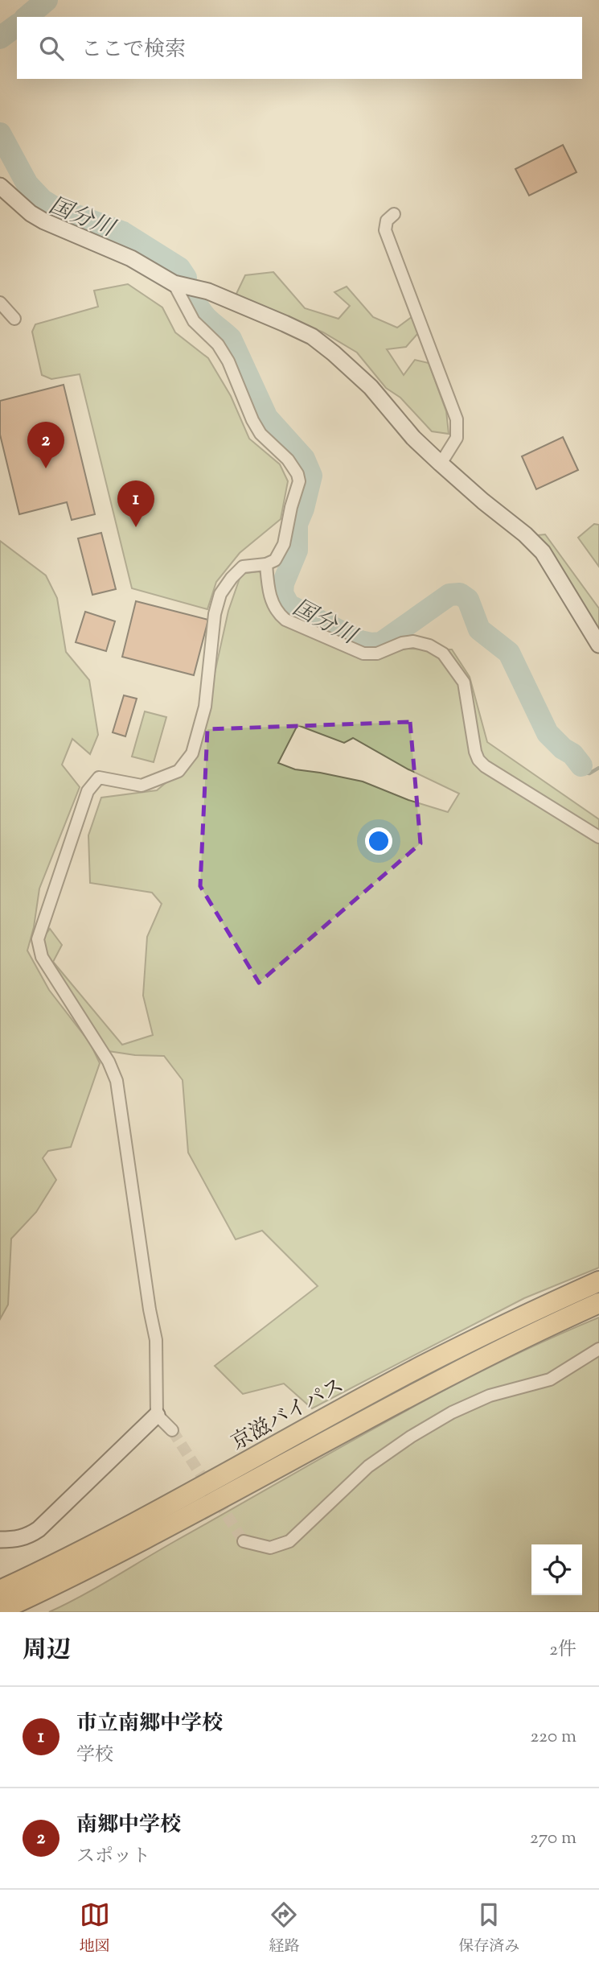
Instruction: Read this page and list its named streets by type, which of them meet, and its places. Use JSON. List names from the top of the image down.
{
  "streets": {
    "highway": ["京滋バイパス"]
  },
  "water": ["国分川"],
  "page": {
    "search": "ここで検索",
    "pins": ["2", "1"],
    "heading": ["周辺", "2件"],
    "list": [
      {
        "mark": "1",
        "name": "市立南郷中学校",
        "note": "学校",
        "value": "220 m"
      },
      {
        "mark": "2",
        "name": "南郷中学校",
        "note": "スポット",
        "value": "270 m"
      }
    ],
    "nav": ["地図", "経路", "保存済み"]
  }
}
